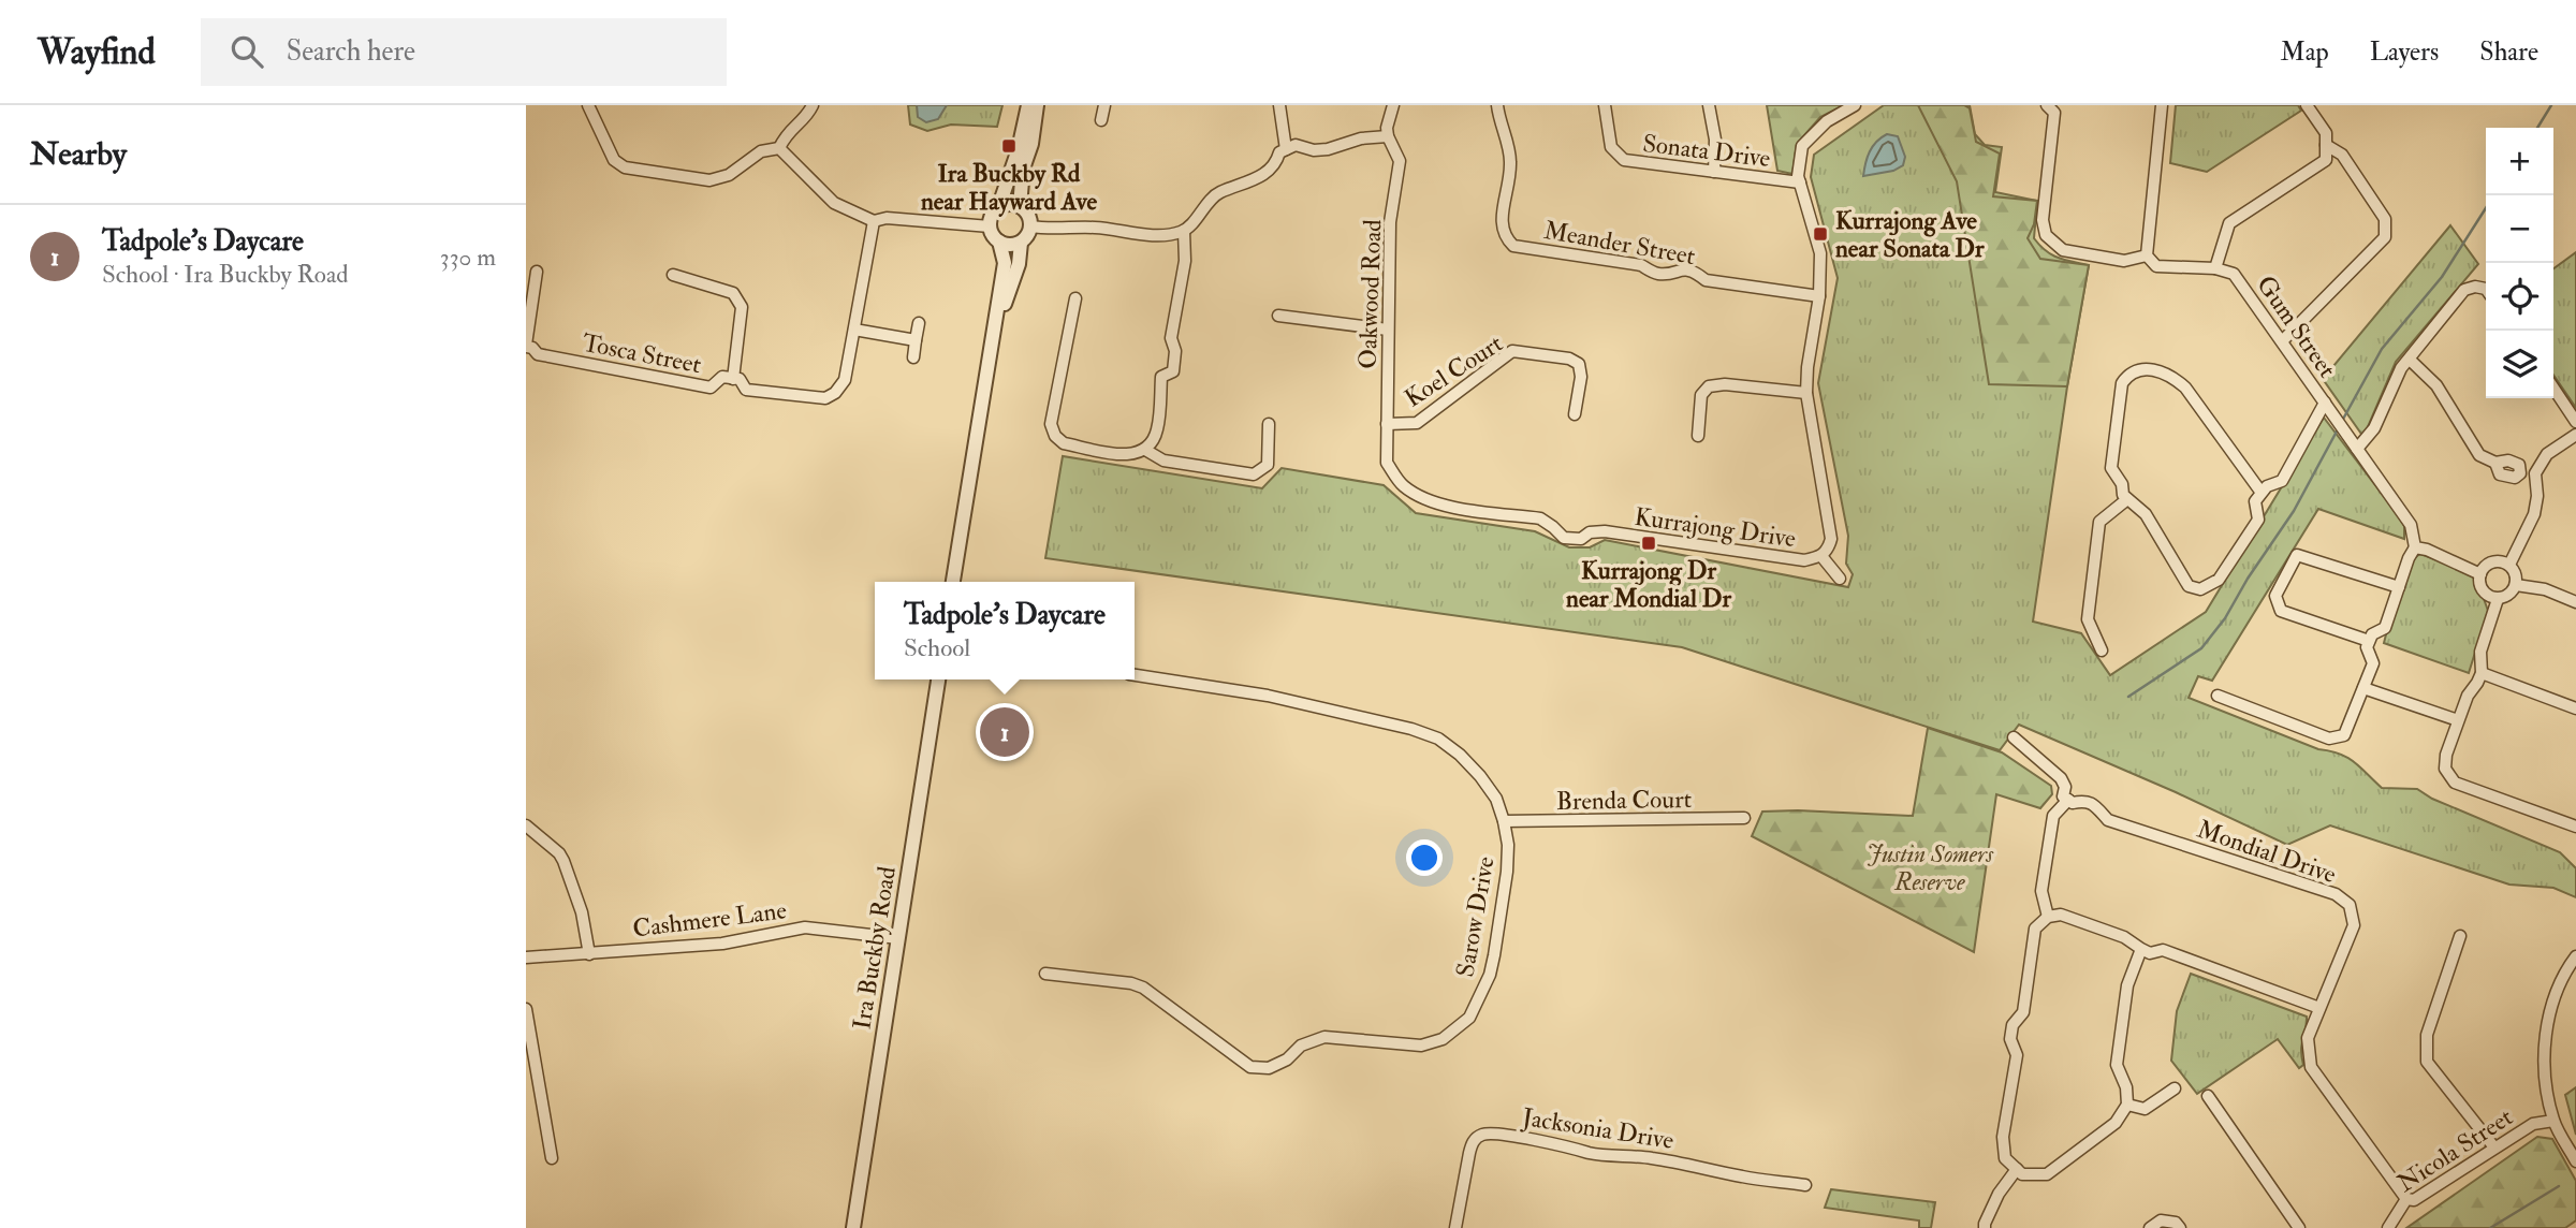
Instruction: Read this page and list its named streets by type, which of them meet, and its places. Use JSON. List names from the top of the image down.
{
  "streets": {
    "street": [
      "Sonata Drive",
      "Meander Street",
      "Oakwood Road",
      "Gum Street",
      "Tosca Street",
      "Koel Court",
      "Kurrajong Drive",
      "Brenda Court",
      "Mondial Drive",
      "Sarow Drive",
      "Cashmere Lane",
      "Ira Buckby Road",
      "Jacksonia Drive",
      "Nicola Street"
    ]
  },
  "crossings": [
    ["Sonata Drive", "Kurrajong Drive"],
    ["Meander Street", "Kurrajong Drive"],
    ["Oakwood Road", "Koel Court"],
    ["Oakwood Road", "Kurrajong Drive"],
    ["Brenda Court", "Sarow Drive"],
    ["Mondial Drive", "Nicola Street"],
    ["Cashmere Lane", "Ira Buckby Road"]
  ],
  "parks": ["Justin Somers Reserve"],
  "places": {
    "transit": ["Ira Buckby Rd near Hayward Ave", "Kurrajong Ave near Sonata Dr", "Kurrajong Dr near Mondial Dr"]
  },
  "page": {
    "header": "Wayfind",
    "search": "Search here",
    "nav": ["Map", "Layers", "Share"],
    "heading": "Nearby",
    "map_buttons": ["+", "−"],
    "list": [
      {
        "mark": "1",
        "name": "Tadpole's Daycare",
        "note": "School · Ira Buckby Road",
        "value": "330 m"
      }
    ],
    "popup": ["Tadpole's Daycare", "School"],
    "pins": "1"
  }
}
